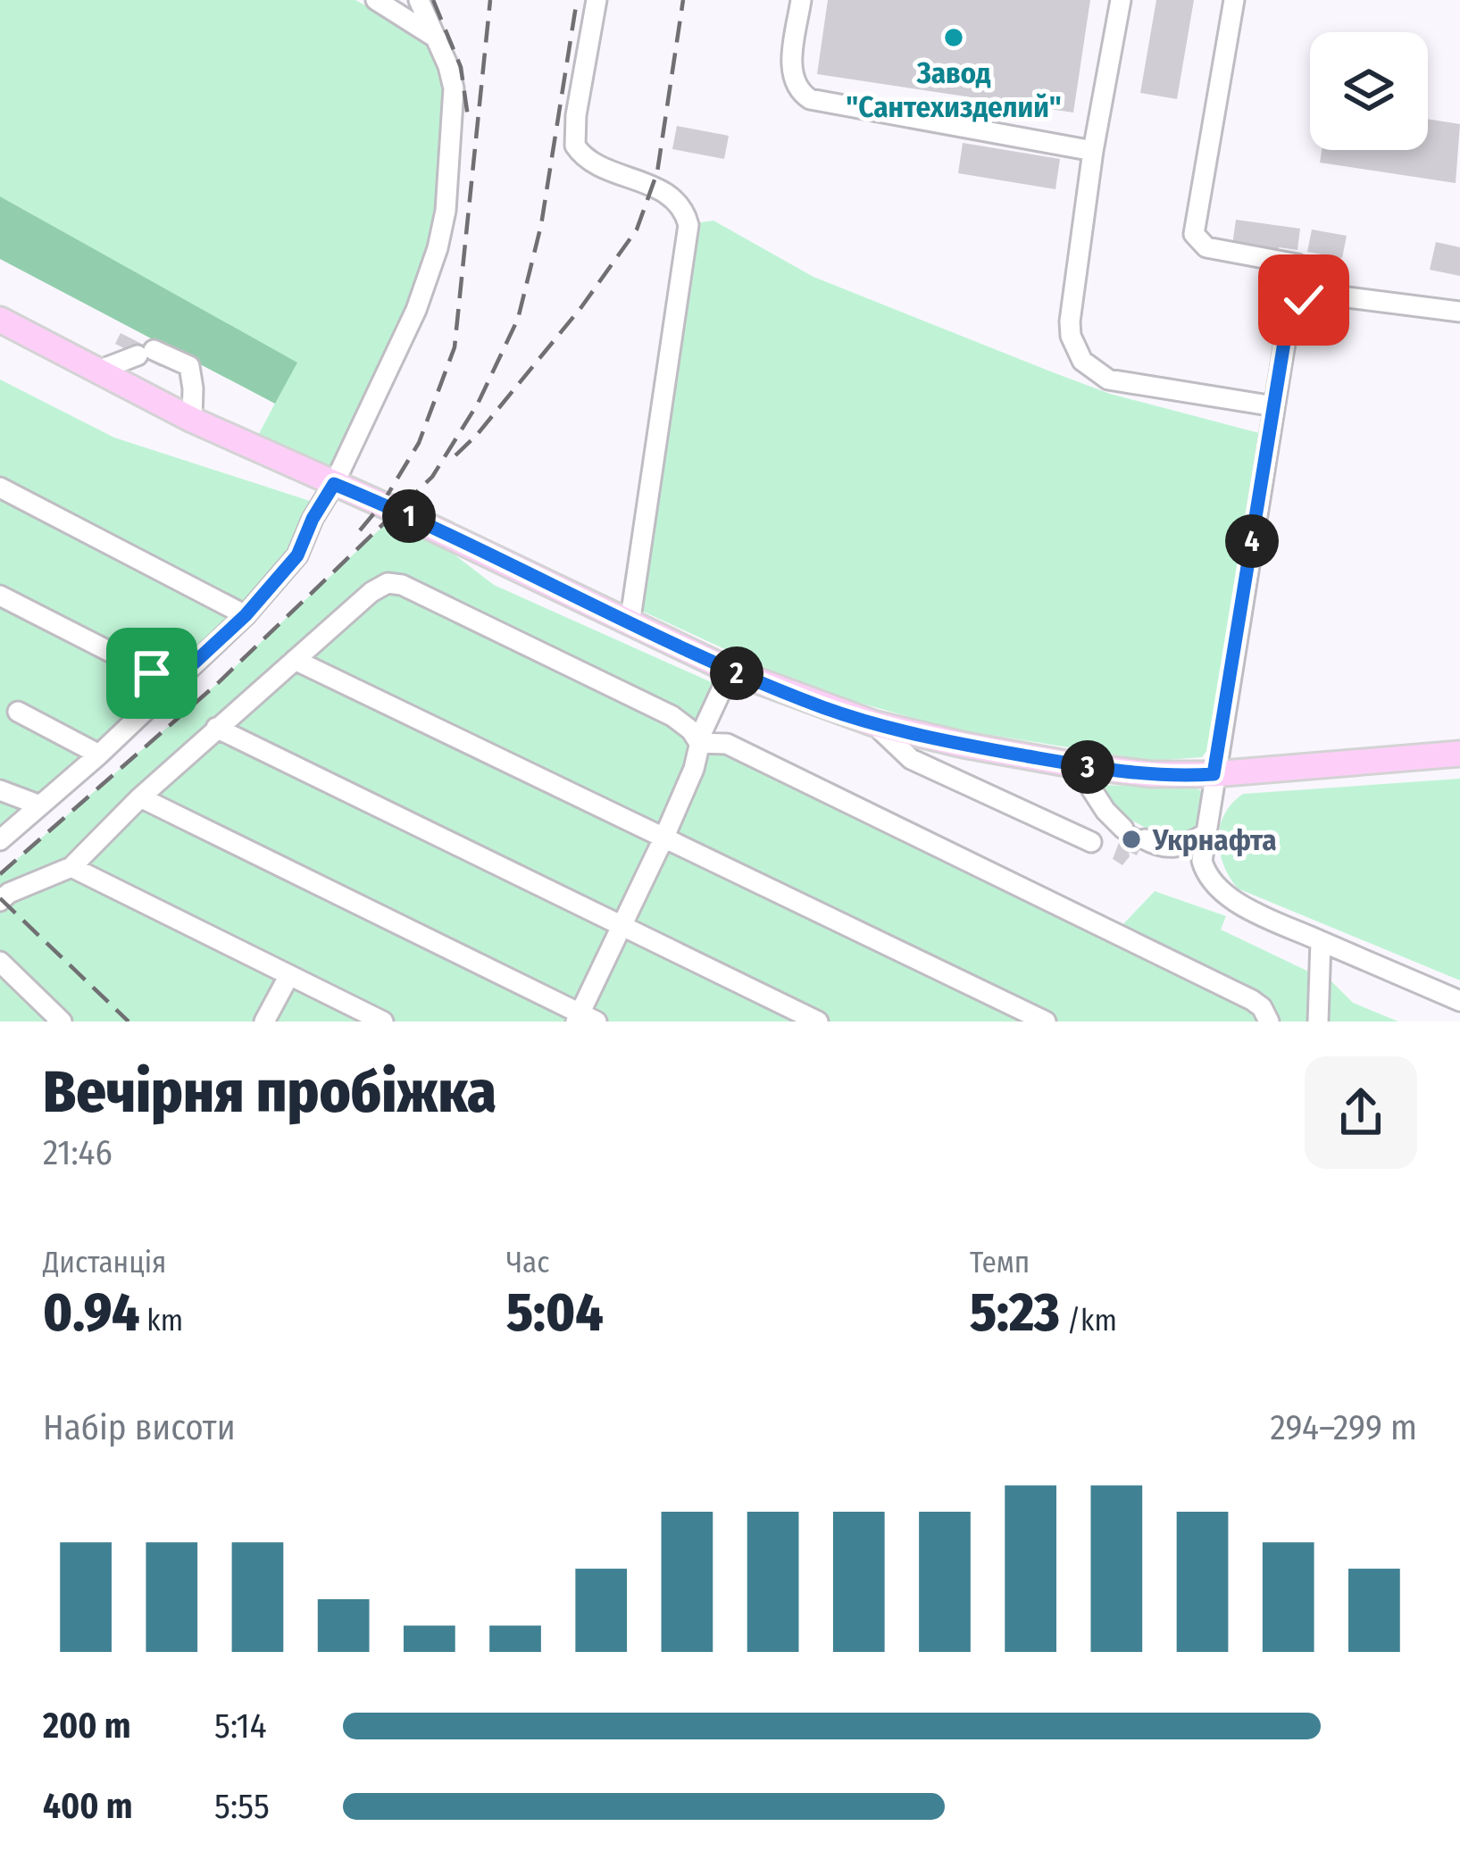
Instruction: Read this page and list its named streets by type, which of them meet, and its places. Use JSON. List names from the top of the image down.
{
  "places": ["Завод \"Сантехизделий\"", "Укрнафта"],
  "page": {
    "pins": [
      "1",
      "4",
      "2",
      "3"
    ],
    "heading": ["Вечірня пробіжка", "21:46"],
    "stats": [
      ["Дистанція", "0.94 km"],
      ["Час", "5:04"],
      ["Темп", "5:23 /km"]
    ],
    "chart": ["Набір висоти", "294–299 m"],
    "list": [
      {
        "name": "200 m",
        "note": "5:14"
      },
      {
        "name": "400 m",
        "note": "5:55"
      }
    ]
  }
}
